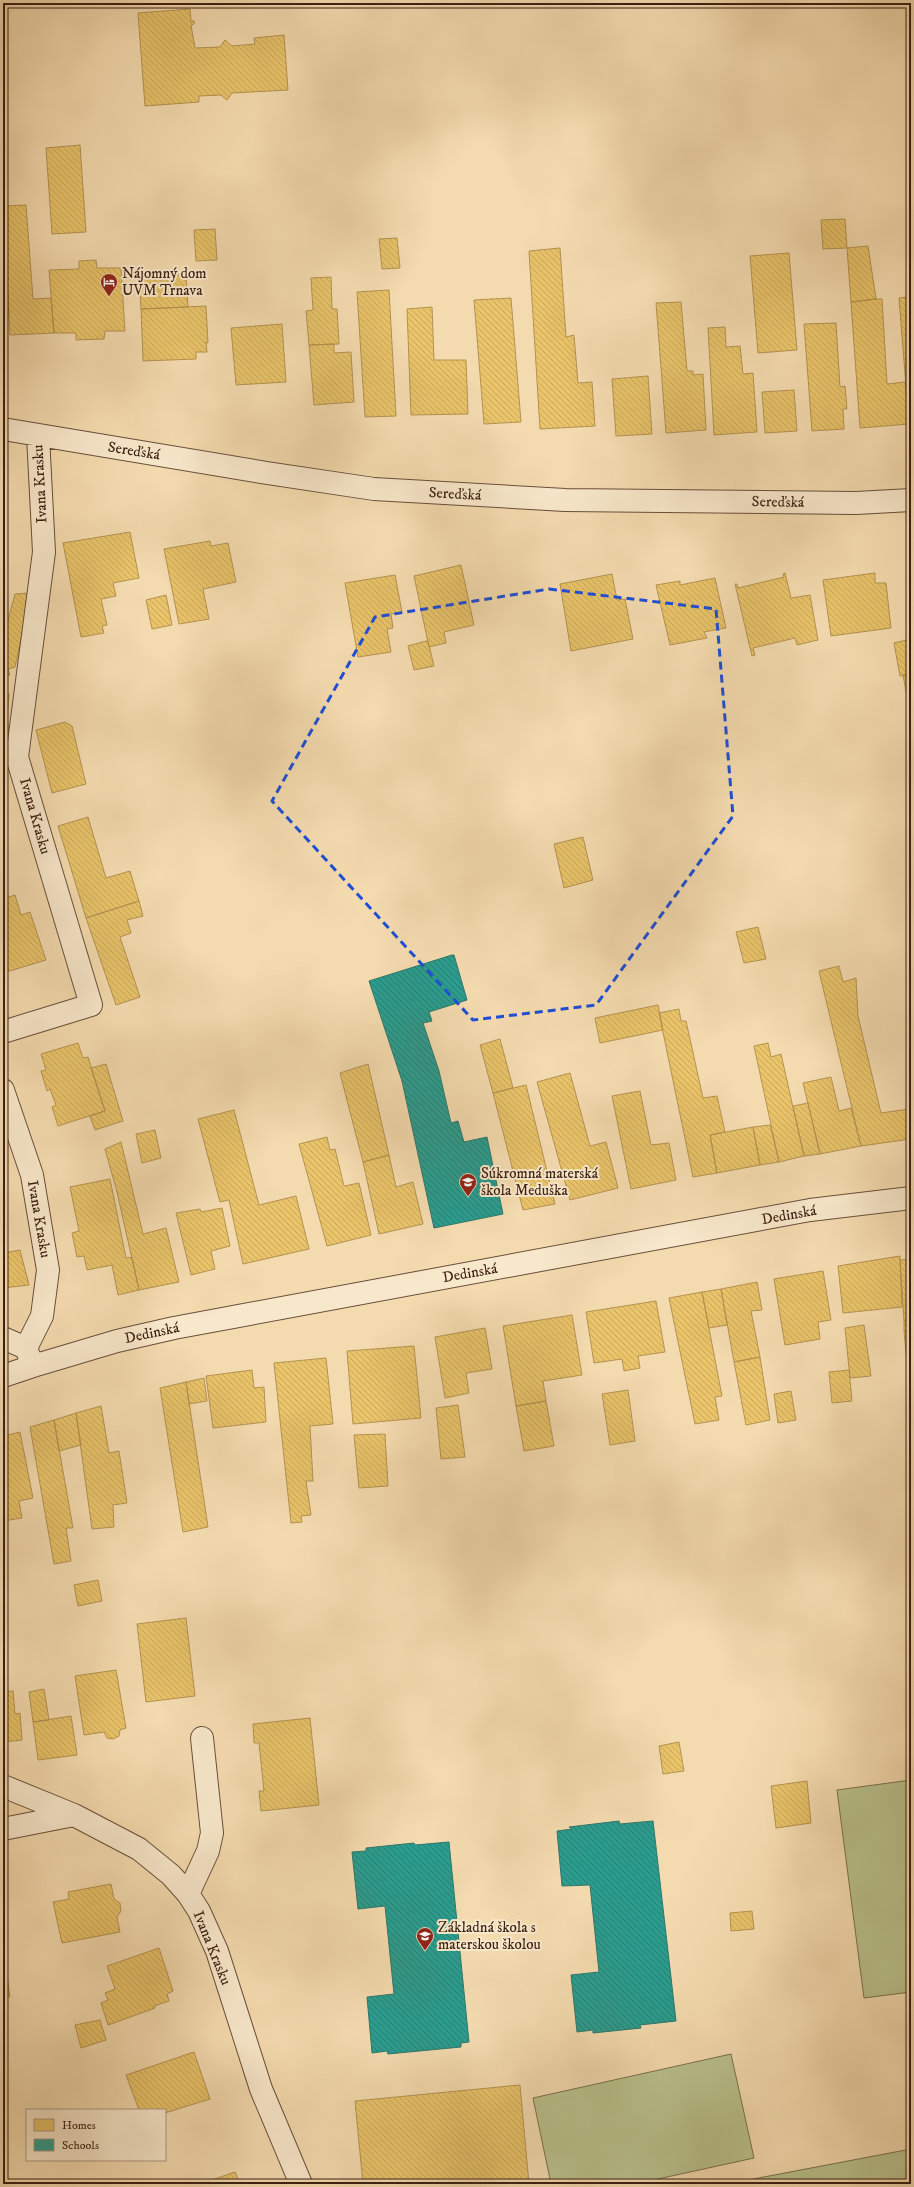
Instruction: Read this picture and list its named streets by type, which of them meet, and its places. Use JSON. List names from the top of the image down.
{
  "streets": {
    "street": ["Sereďská", "Ivana Krasku", "Dedinská"]
  },
  "crossings": [
    ["Sereďská", "Ivana Krasku"],
    ["Ivana Krasku", "Dedinská"]
  ],
  "places": {
    "hotel": ["Nájomný dom UVM Trnava"],
    "school or university": ["Súkromná materská škola Meduška", "Základná škola s materskou školou"]
  },
  "legend": ["Homes", "Schools"]
}
